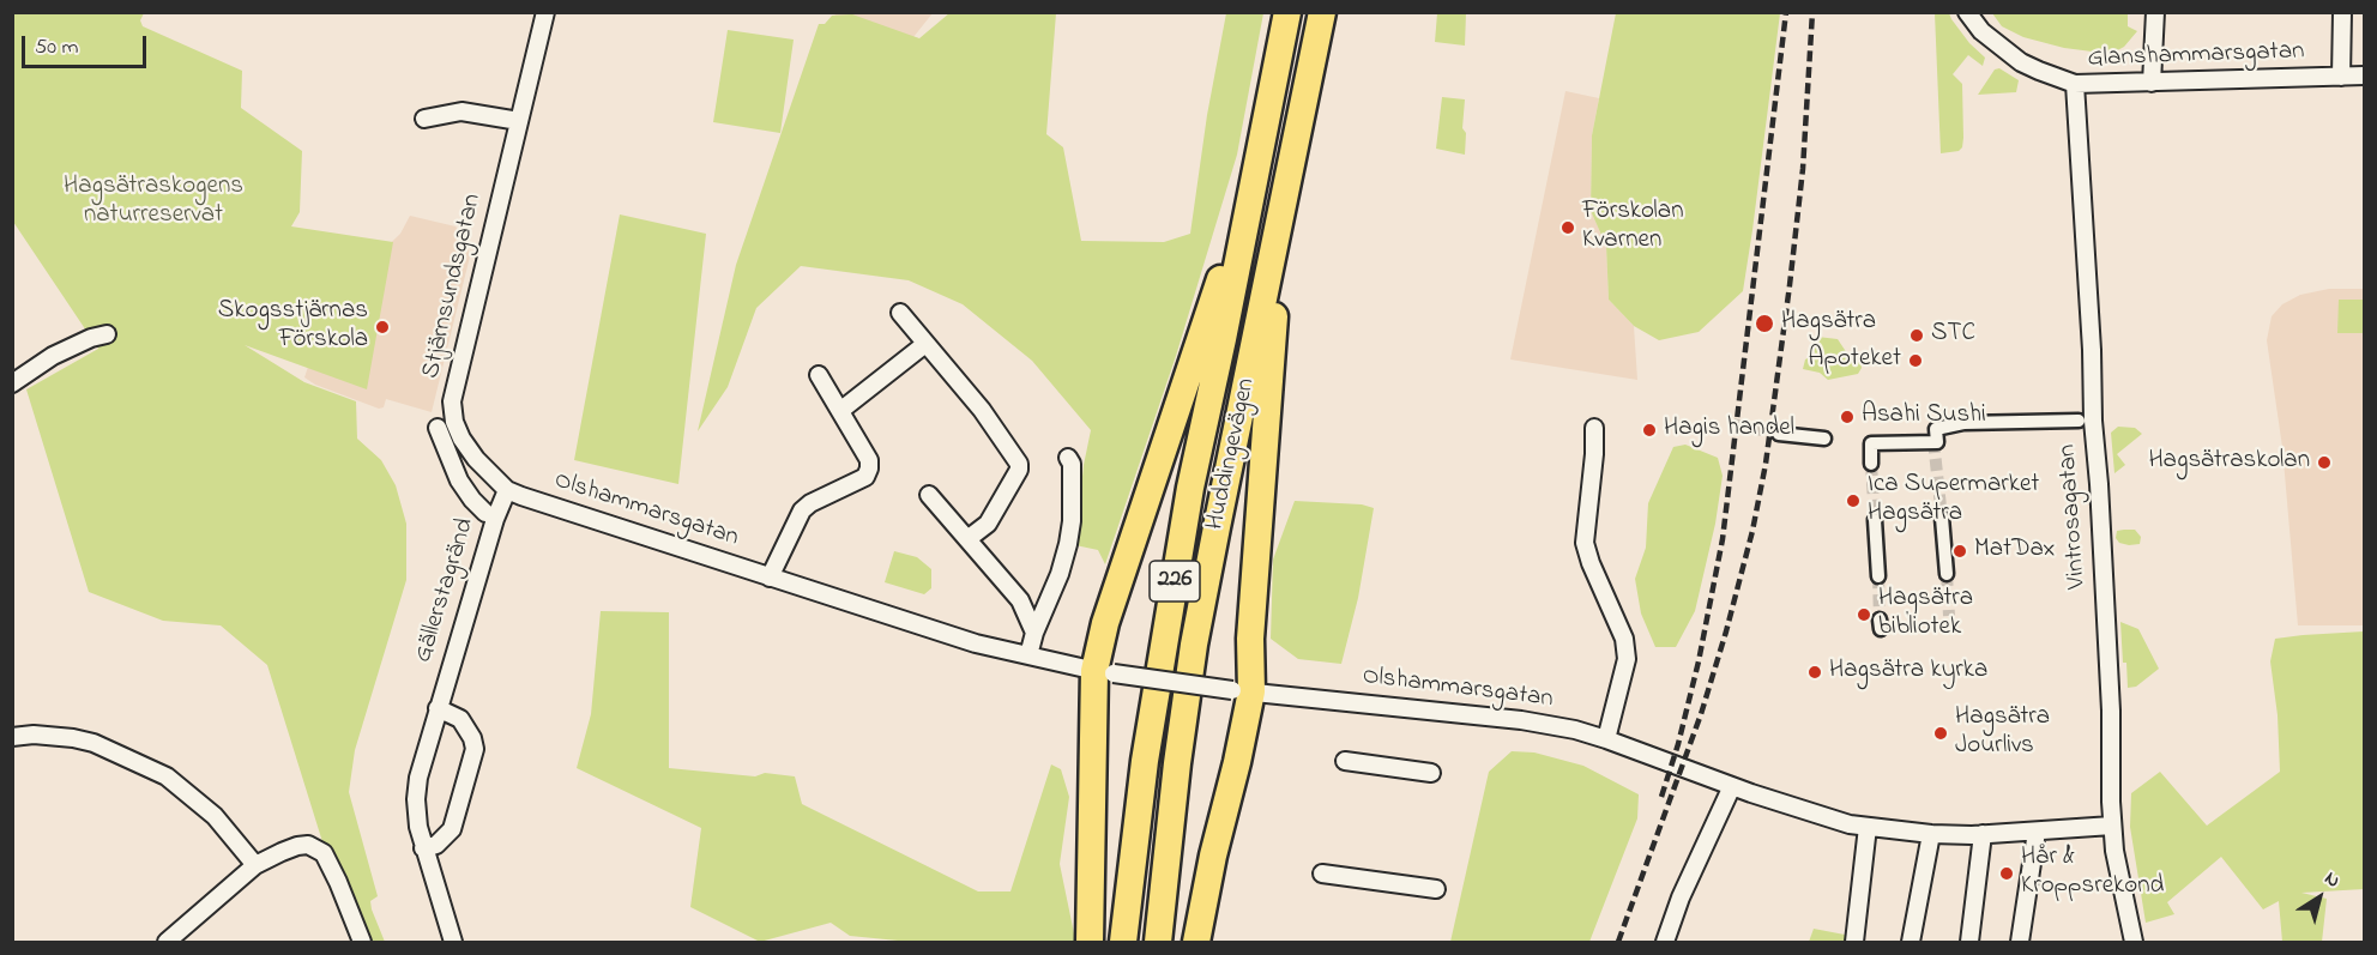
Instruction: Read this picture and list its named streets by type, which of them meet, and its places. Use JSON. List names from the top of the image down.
{
  "streets": {
    "main road": ["Huddingevägen", "226"],
    "street": [
      "Glanshammarsgatan",
      "Stjärnsundsgatan",
      "Olshammarsgatan",
      "Vintrosagatan",
      "Gällerstagränd"
    ]
  },
  "crossings": [
    ["Glanshammarsgatan", "Vintrosagatan"],
    ["Stjärnsundsgatan", "Olshammarsgatan"],
    ["Stjärnsundsgatan", "Gällerstagränd"],
    ["Olshammarsgatan", "Vintrosagatan"],
    ["Olshammarsgatan", "Gällerstagränd"]
  ],
  "parks": ["Hagsätraskogens naturreservat"],
  "places": [
    "Förskolan Kvarnen",
    "Hagsätra",
    "Skogsstjärnas Förskola",
    "STC",
    "Apoteket",
    "Asahi Sushi",
    "Hagis handel",
    "Hagsätraskolan",
    "Ica Supermarket Hagsätra",
    "MatDax",
    "Hagsätra bibliotek",
    "Hagsätra kyrka",
    "Hagsätra Jourlivs",
    "Hår & Kroppsrekond"
  ],
  "scale_bar": "50 m",
  "north": "top right"
}
